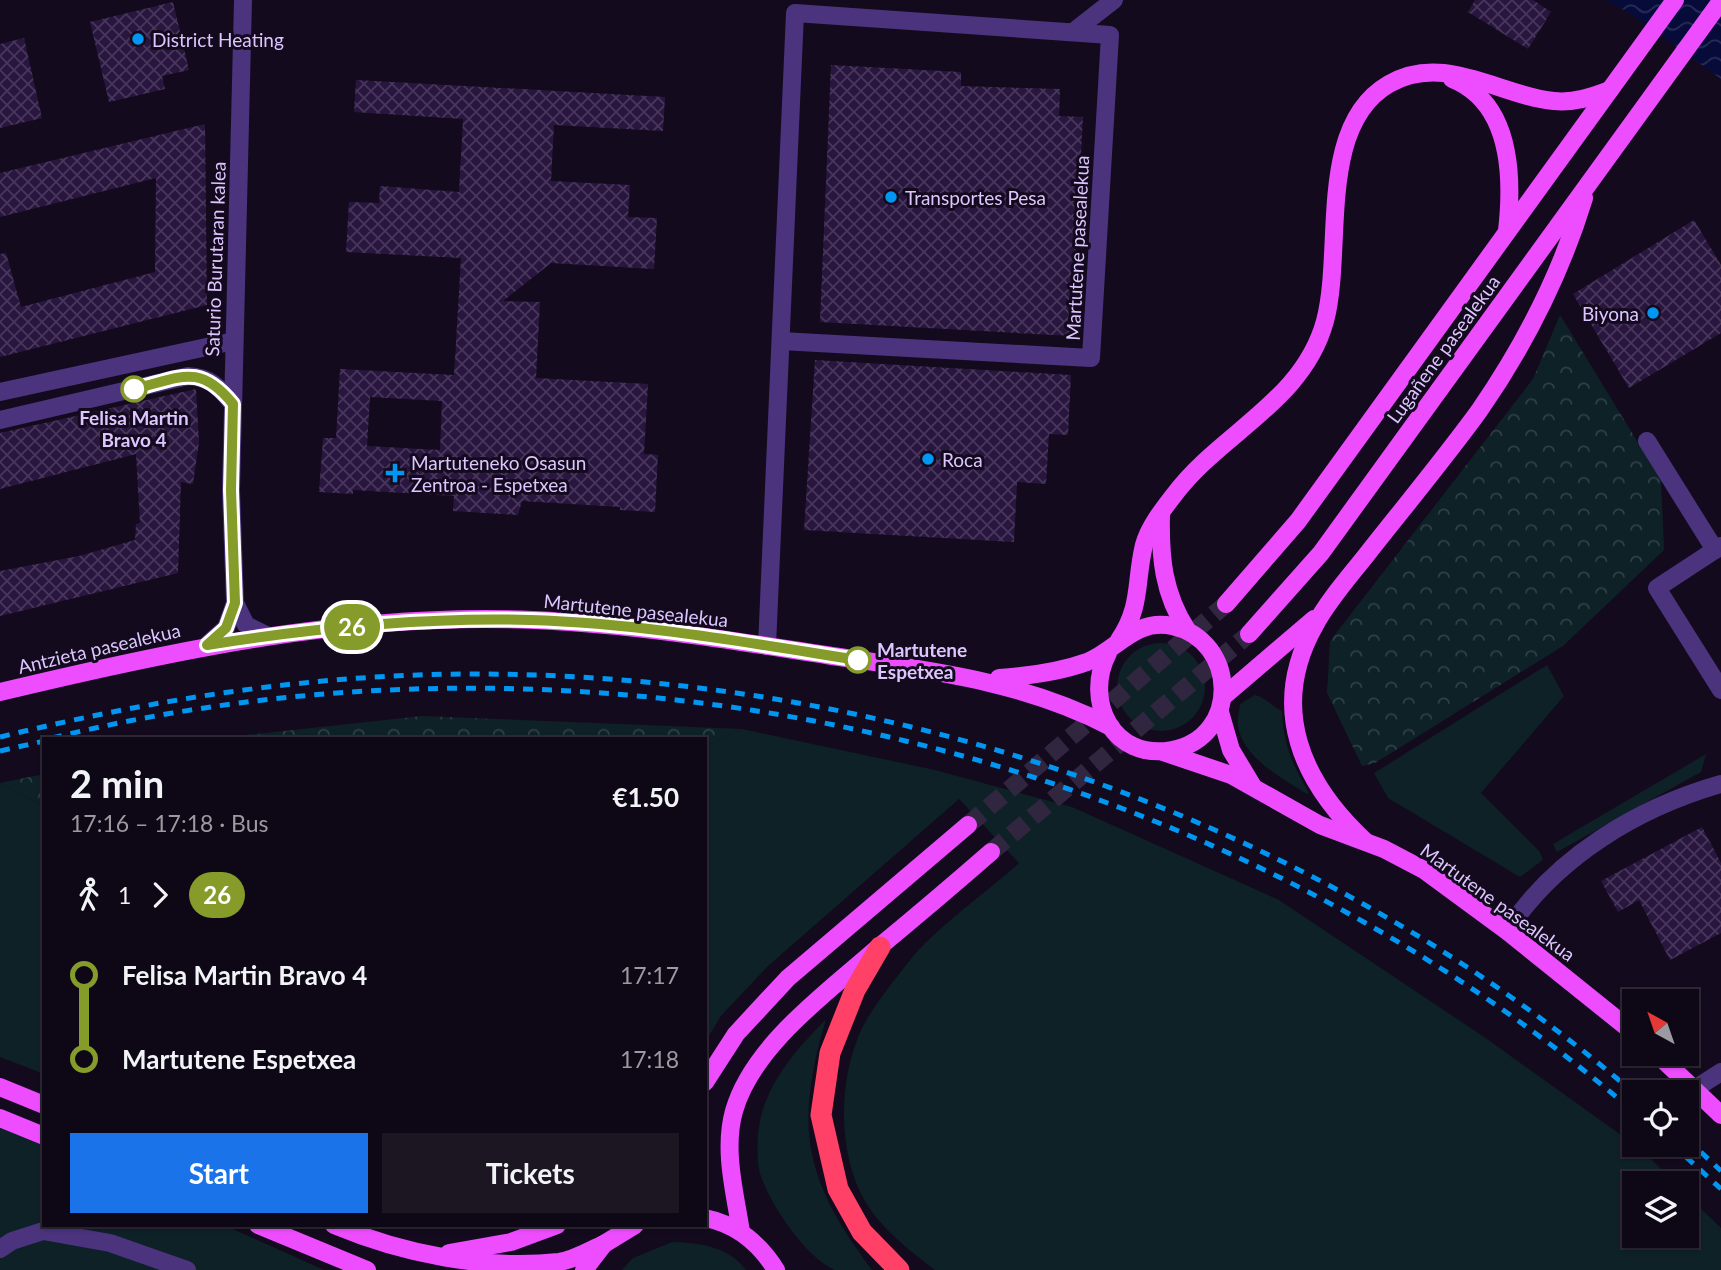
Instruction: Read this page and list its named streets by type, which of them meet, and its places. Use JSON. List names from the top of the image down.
{
  "streets": {
    "main road": ["Martutene pasealekua", "Lugañene pasealekua", "Antzieta pasealekua"],
    "street": ["Saturio Burutaran kalea"]
  },
  "crossings": [
    ["Martutene pasealekua", "Antzieta pasealekua"]
  ],
  "places": {
    "other": [
      "District Heating",
      "Transportes Pesa",
      "Biyona",
      "Felisa Martin Bravo 4",
      "Roca",
      "Martutene Espetxea"
    ],
    "health": ["Martuteneko Osasun Zentroa - Espetxea"]
  },
  "lines": ["bus line 26"],
  "north": "top left",
  "page": {
    "on_map": "26",
    "heading": ["2 min", "17:16 – 17:18 · Bus", "€1.50"],
    "legs": ["1", "26"],
    "list": [
      {
        "name": "Felisa Martin Bravo 4",
        "value": "17:17"
      },
      {
        "name": "Martutene Espetxea",
        "value": "17:18"
      }
    ],
    "buttons": ["Start", "Tickets"]
  }
}
